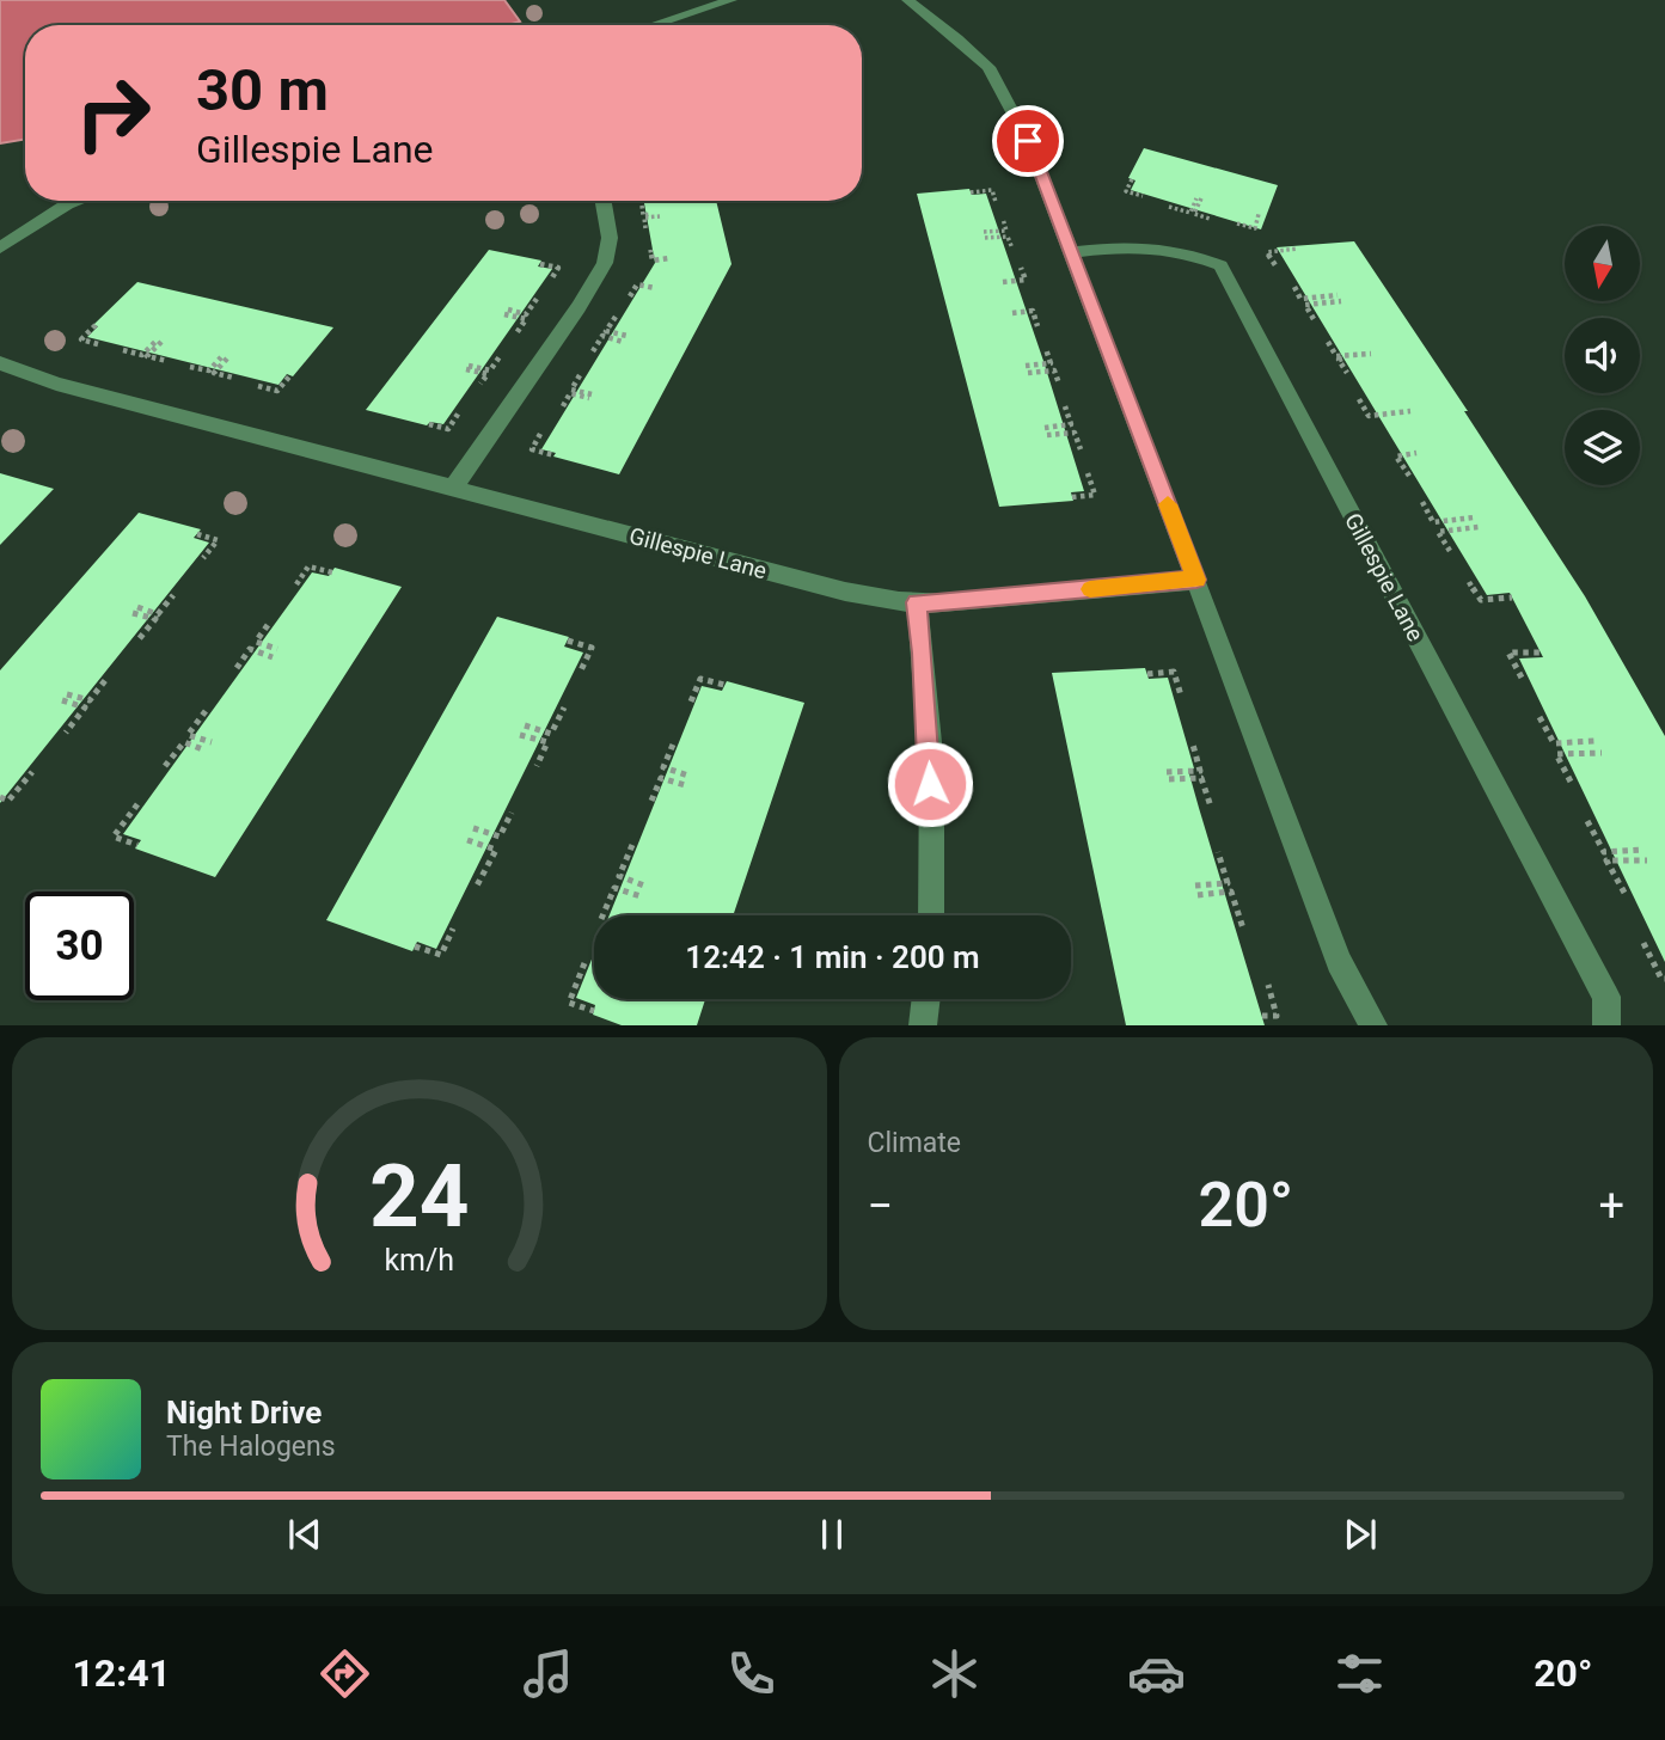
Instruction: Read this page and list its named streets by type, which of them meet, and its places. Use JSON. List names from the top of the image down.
{
  "streets": {
    "street": ["Gillespie Lane"]
  },
  "north": "bottom",
  "page": {
    "turn": ["30 m", "Gillespie Lane"],
    "limit": "30",
    "trip": "12:42 · 1 min · 200 m",
    "tile": "Climate",
    "heat": ["−", "20°", "+"],
    "song": ["Night Drive", "The Halogens"],
    "tabs": ["12:41", "20°"],
    "gauge": ["24", "km/h"]
  }
}
